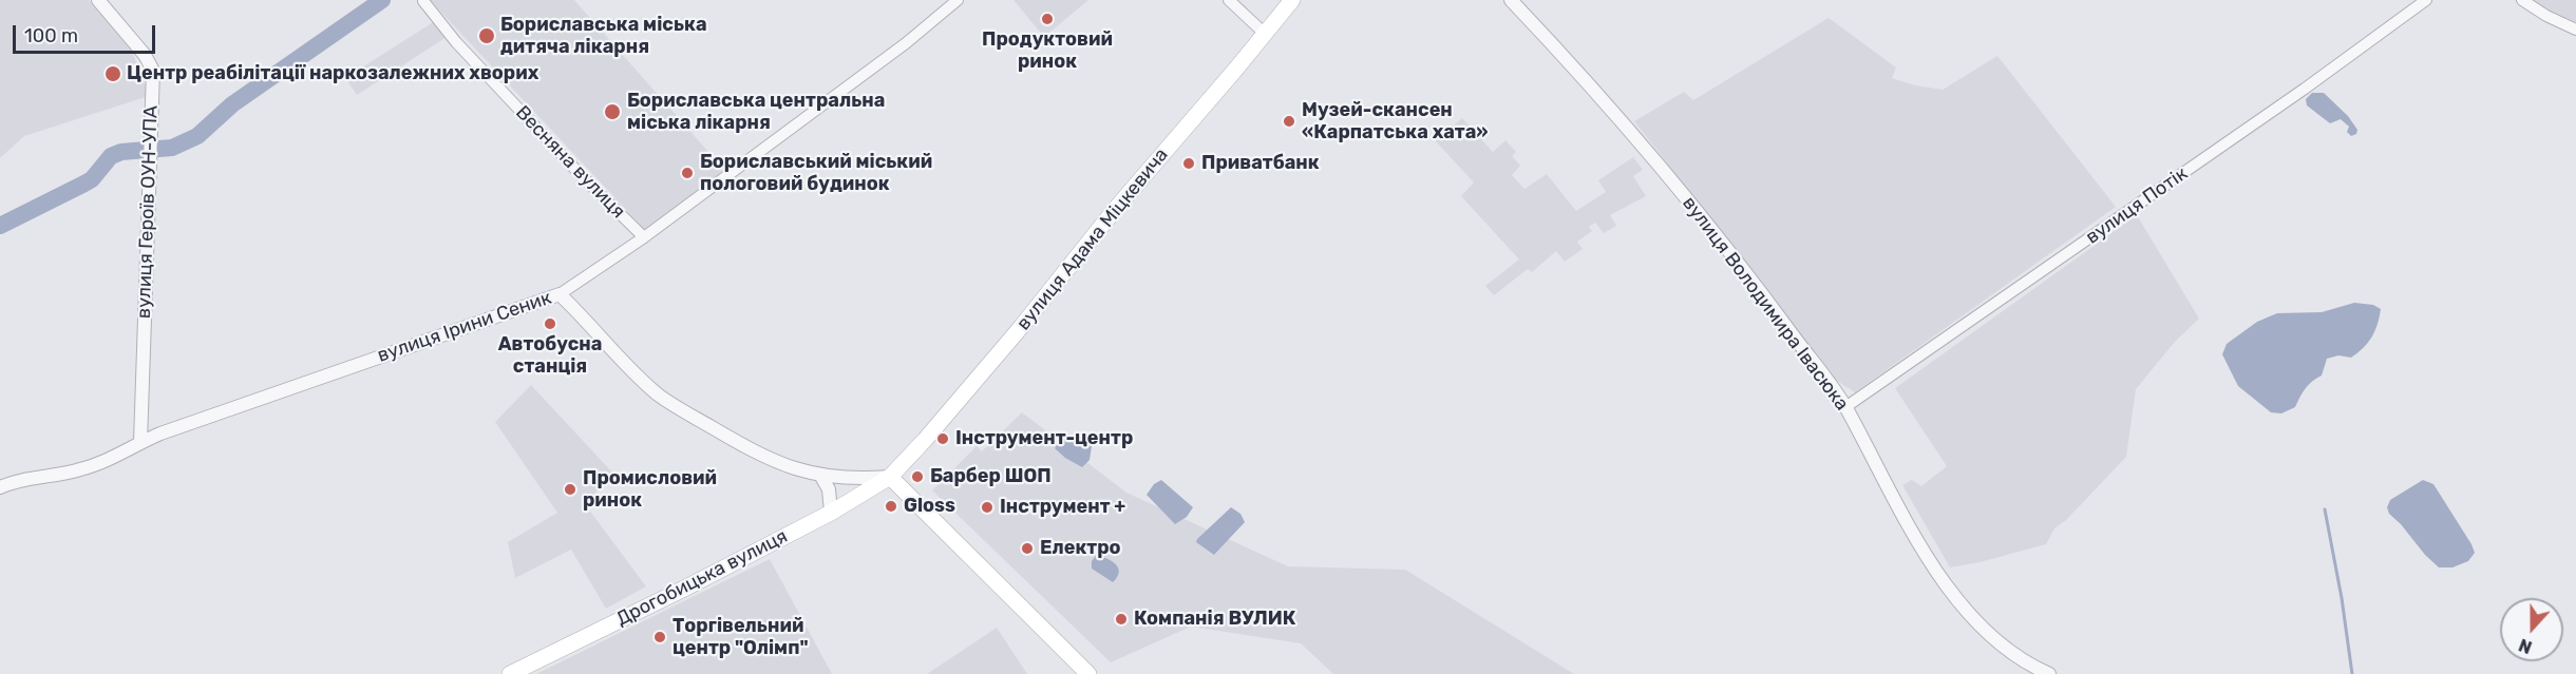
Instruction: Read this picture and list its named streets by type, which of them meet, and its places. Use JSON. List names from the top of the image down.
{
  "streets": {
    "main road": ["вулиця Адама Міцкевича", "Дрогобицька вулиця"],
    "street": [
      "Весняна вулиця",
      "вулиця Потік",
      "вулиця Героїв ОУН-УПА",
      "вулиця Володимира Івасюка",
      "вулиця Ірини Сеник"
    ]
  },
  "crossings": [
    ["вулиця Потік", "вулиця Володимира Івасюка"],
    ["вулиця Героїв ОУН-УПА", "вулиця Ірини Сеник"],
    ["вулиця Адама Міцкевича", "вулиця Ірини Сеник"],
    ["вулиця Адама Міцкевича", "Дрогобицька вулиця"],
    ["вулиця Ірини Сеник", "Дрогобицька вулиця"]
  ],
  "places": [
    "Продуктовий ринок",
    "Бориславська міська дитяча лікарня",
    "Центр реабілітації наркозалежних хворих",
    "Бориславська центральна міська лікарня",
    "Музей-скансен «Карпатська хата»",
    "Приватбанк",
    "Бориславський міський пологовий будинок",
    "Автобусна станція",
    "Інструмент-центр",
    "Барбер ШОП",
    "Промисловий ринок",
    "Gloss",
    "Інструмент +",
    "Електро",
    "Компанія ВУЛИК",
    "Торгівельний центр \"Олімп\""
  ],
  "scale_bar": "100 m",
  "north": "bottom"
}
